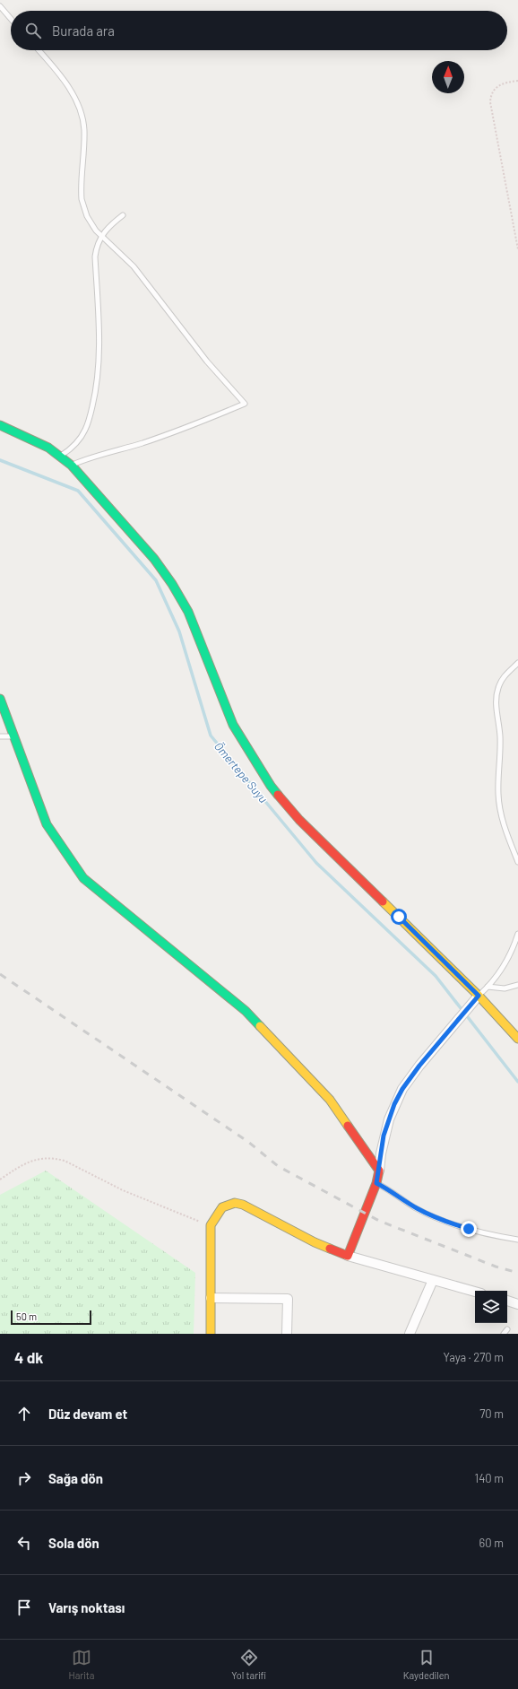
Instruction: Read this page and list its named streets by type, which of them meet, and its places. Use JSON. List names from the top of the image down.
{
  "water": ["Ömertepe Suyu"],
  "scale_bar": "50 m",
  "north": "top",
  "page": {
    "search": "Burada ara",
    "scale": "50 m",
    "heading": ["4 dk", "Yaya · 270 m"],
    "list": [
      ["Düz devam et", "70 m"],
      ["Sağa dön", "140 m"],
      ["Sola dön", "60 m"],
      "Varış noktası"
    ],
    "nav": ["Harita", "Yol tarifi", "Kaydedilen"]
  }
}
